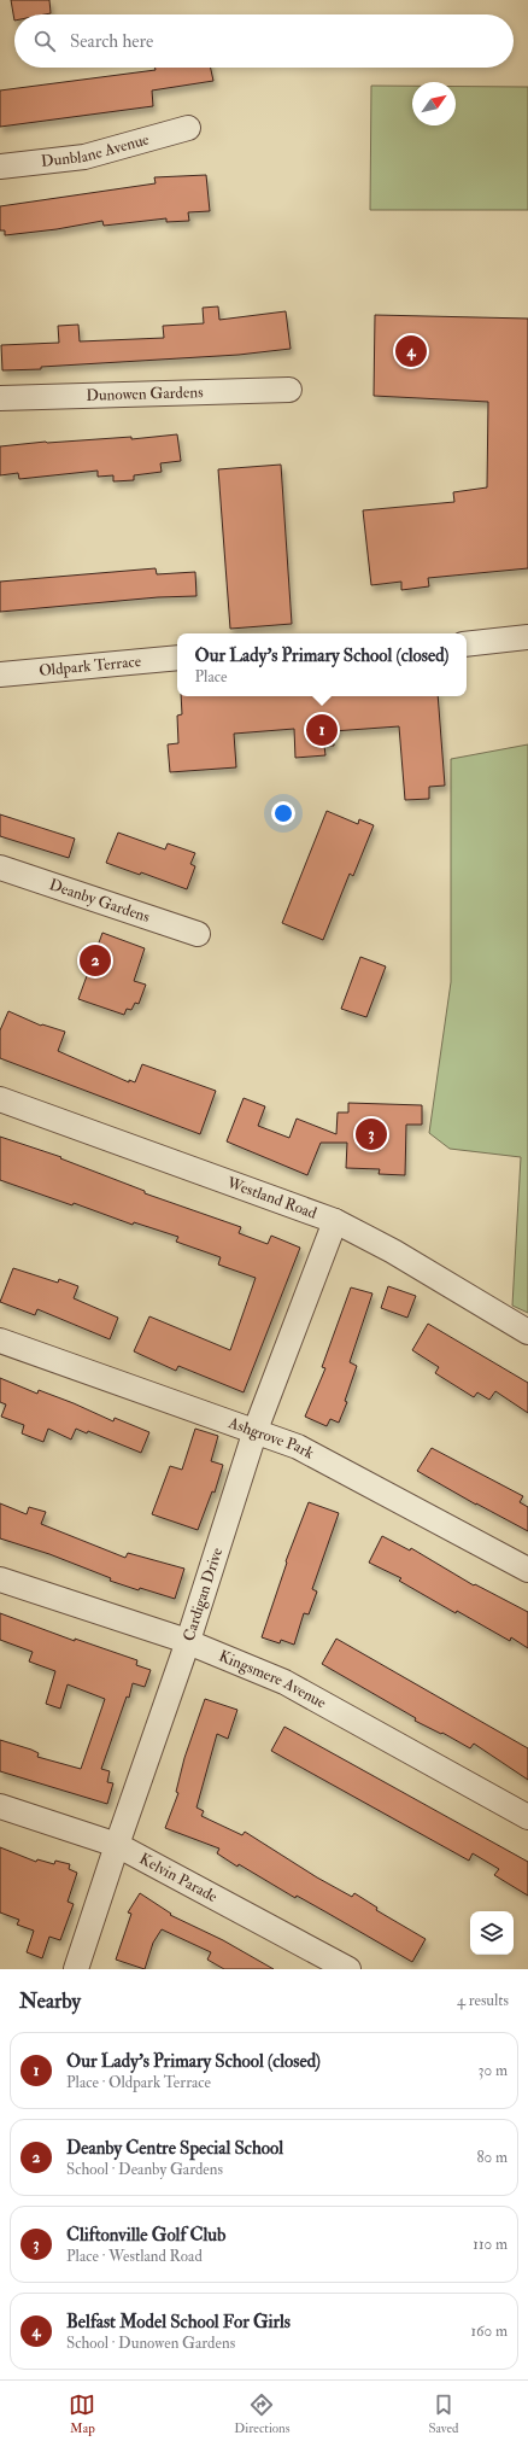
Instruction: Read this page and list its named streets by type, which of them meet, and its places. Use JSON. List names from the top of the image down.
{
  "streets": {
    "street": [
      "Dunblane Avenue",
      "Dunowen Gardens",
      "Oldpark Terrace",
      "Deanby Gardens",
      "Westland Road",
      "Ashgrove Park",
      "Cardigan Drive",
      "Kingsmere Avenue",
      "Kelvin Parade"
    ]
  },
  "crossings": [
    ["Westland Road", "Cardigan Drive"],
    ["Ashgrove Park", "Cardigan Drive"],
    ["Cardigan Drive", "Kingsmere Avenue"],
    ["Cardigan Drive", "Kelvin Parade"]
  ],
  "north": "top right",
  "page": {
    "search": "Search here",
    "pins": [
      "4",
      "1",
      "2",
      "3"
    ],
    "popup": ["Our Lady's Primary School (closed)", "Place"],
    "heading": ["Nearby", "4 results"],
    "list": [
      {
        "mark": "1",
        "name": "Our Lady's Primary School (closed)",
        "note": "Place · Oldpark Terrace",
        "value": "30 m"
      },
      {
        "mark": "2",
        "name": "Deanby Centre Special School",
        "note": "School · Deanby Gardens",
        "value": "80 m"
      },
      {
        "mark": "3",
        "name": "Cliftonville Golf Club",
        "note": "Place · Westland Road",
        "value": "110 m"
      },
      {
        "mark": "4",
        "name": "Belfast Model School For Girls",
        "note": "School · Dunowen Gardens",
        "value": "160 m"
      }
    ],
    "nav": ["Map", "Directions", "Saved"]
  }
}
